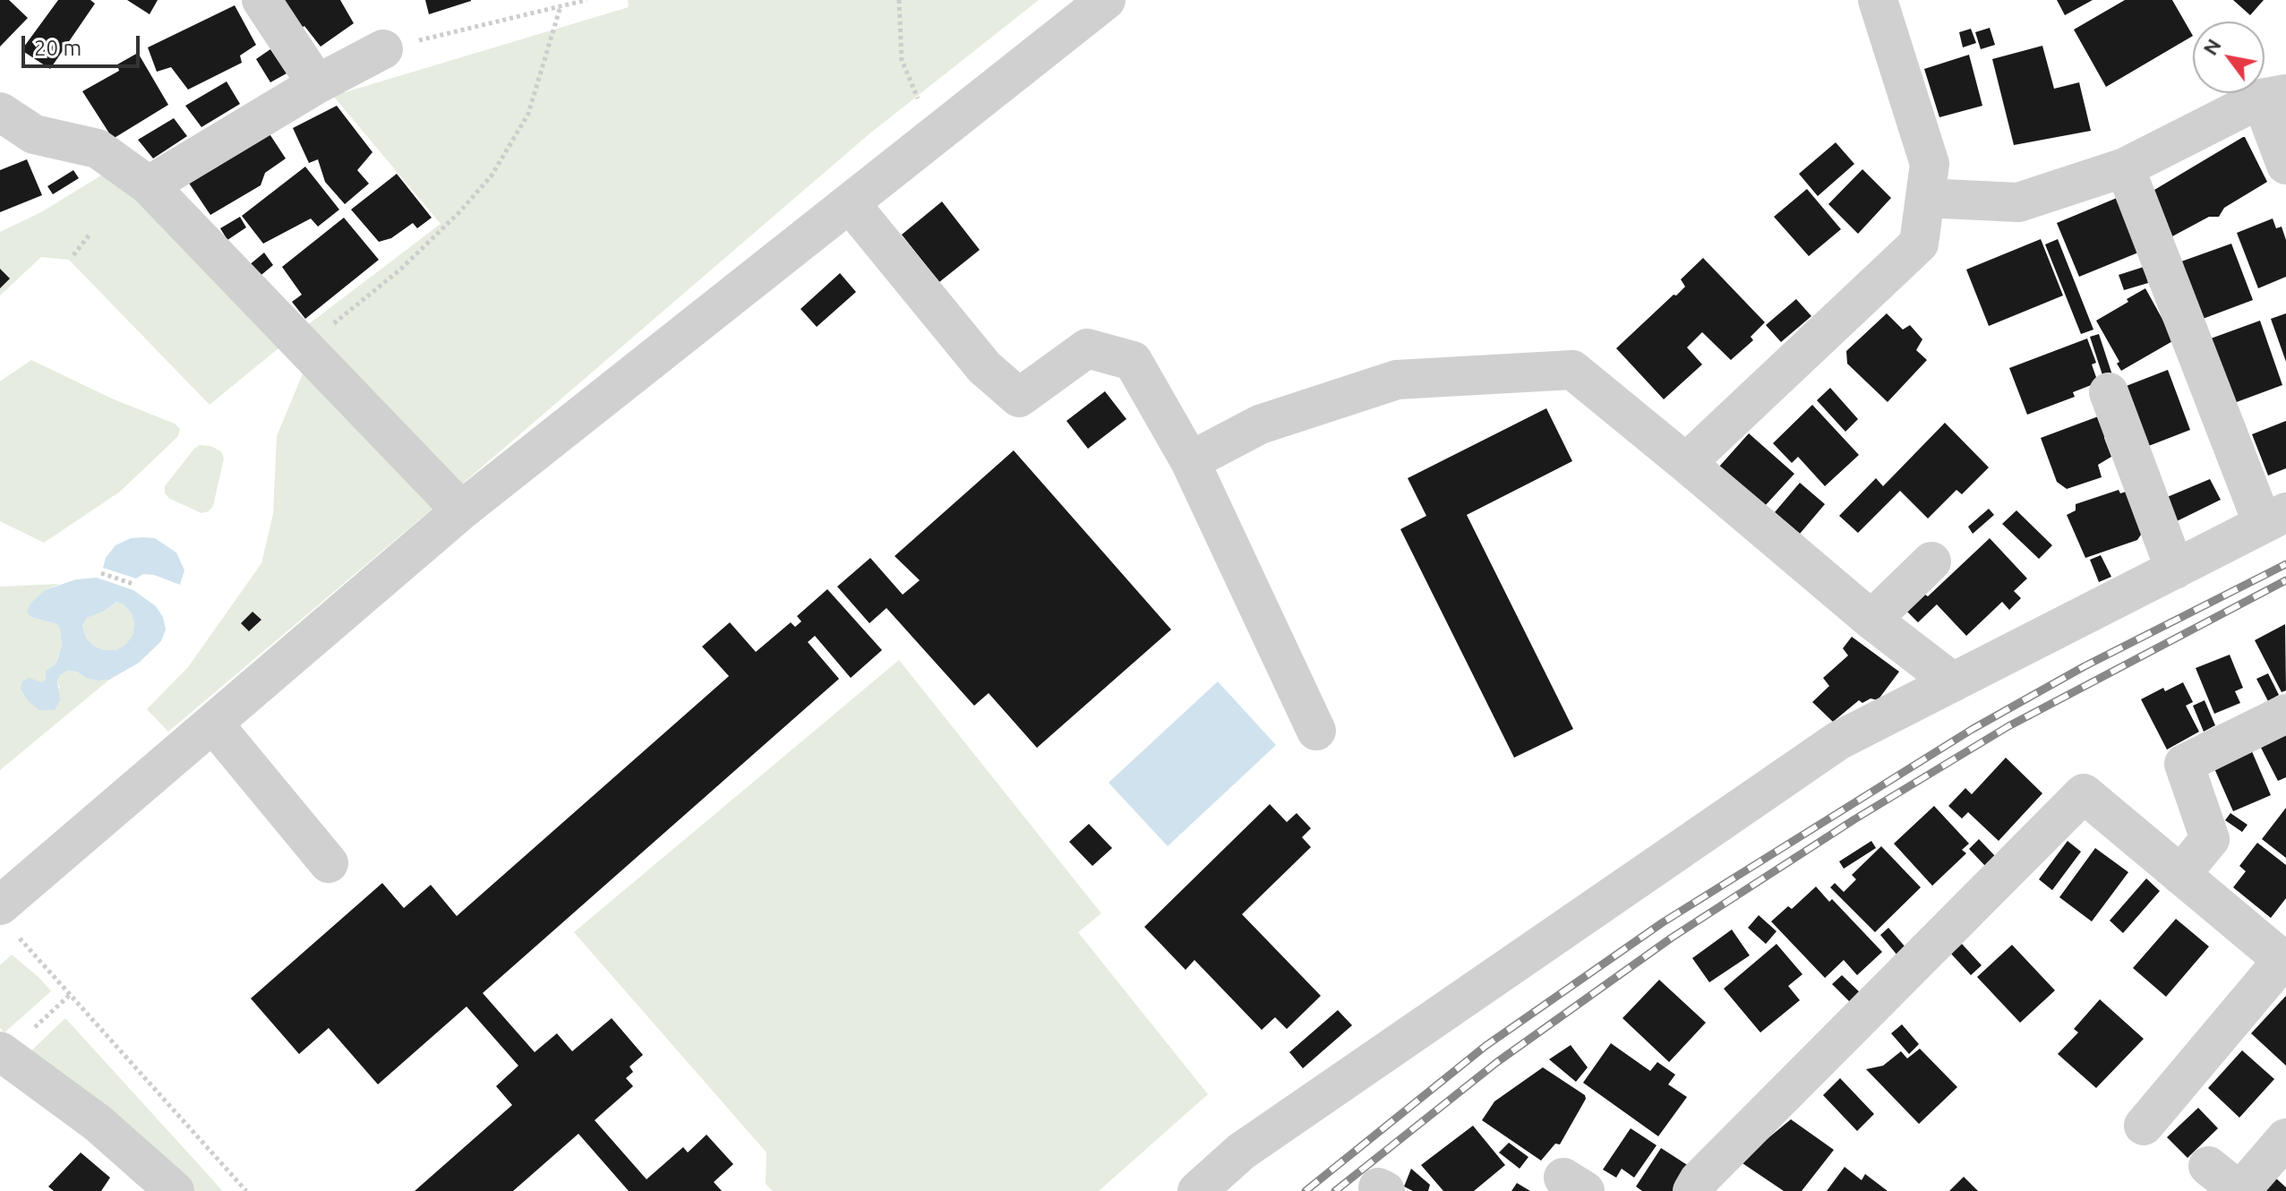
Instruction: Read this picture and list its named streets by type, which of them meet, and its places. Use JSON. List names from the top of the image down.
{
  "scale_bar": "20 m",
  "north": "top left"
}
